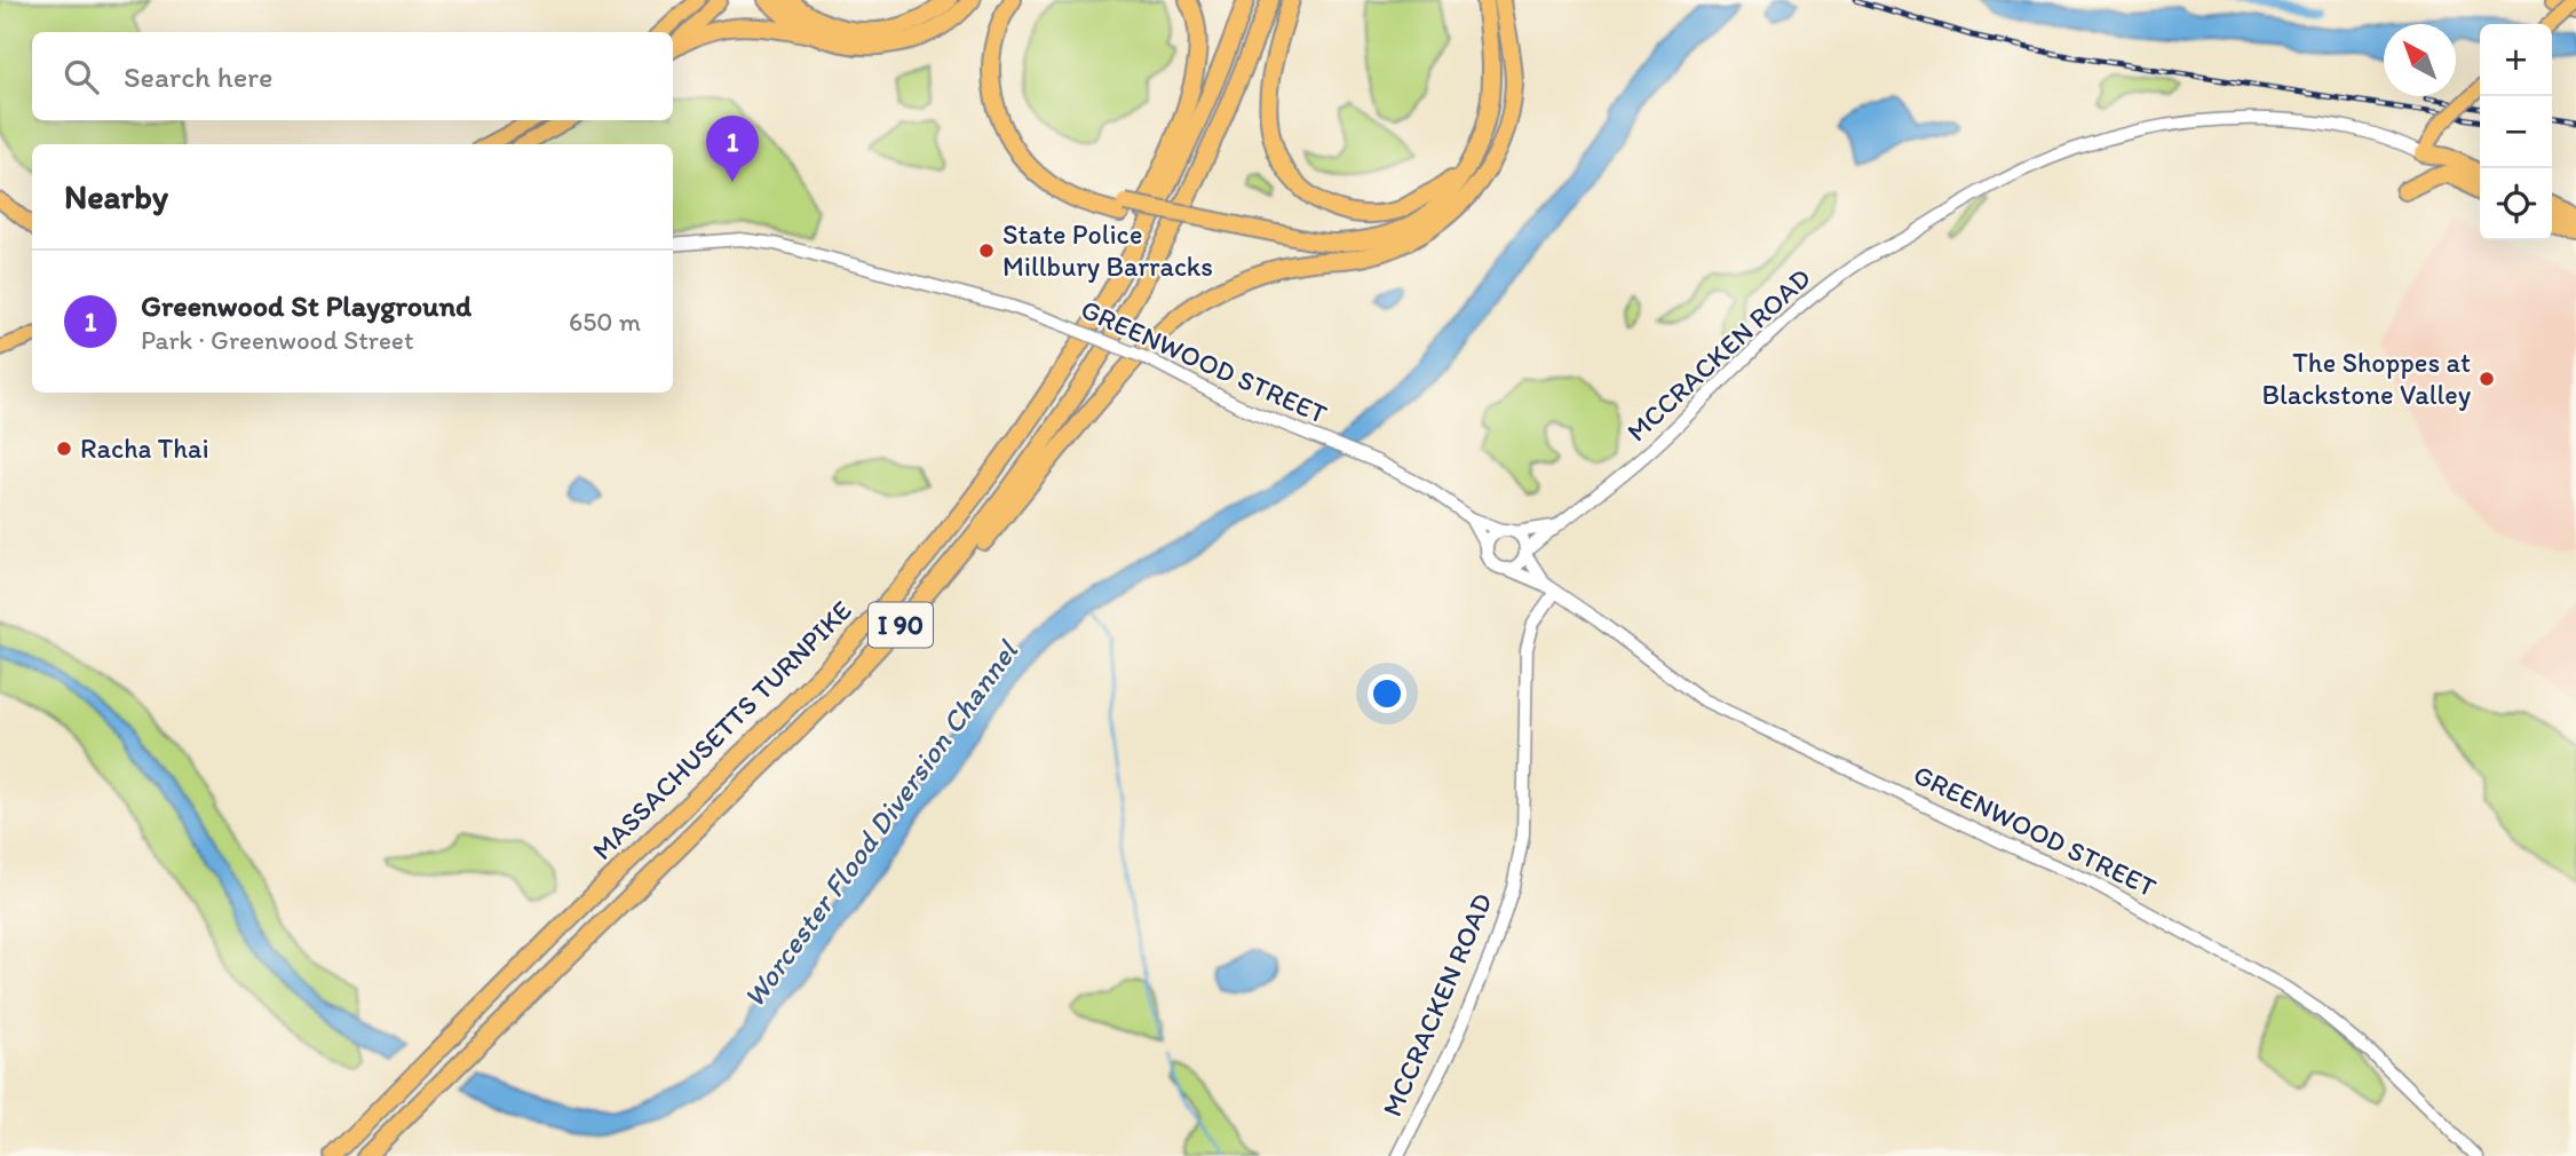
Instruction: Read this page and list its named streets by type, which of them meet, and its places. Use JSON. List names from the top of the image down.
{
  "streets": {
    "highway": ["I 90", "MASSACHUSETTS TURNPIKE"],
    "street": ["MCCRACKEN ROAD", "GREENWOOD STREET"]
  },
  "crossings": [
    ["MCCRACKEN ROAD", "GREENWOOD STREET"]
  ],
  "water": ["Worcester Flood Diversion Channel"],
  "places": ["State Police Millbury Barracks", "The Shoppes at Blackstone Valley", "Racha Thai"],
  "north": "top left",
  "page": {
    "map_buttons": ["+", "−"],
    "search": "Search here",
    "pins": "1",
    "heading": "Nearby",
    "list": [
      {
        "mark": "1",
        "name": "Greenwood St Playground",
        "note": "Park · Greenwood Street",
        "value": "650 m"
      }
    ]
  }
}
